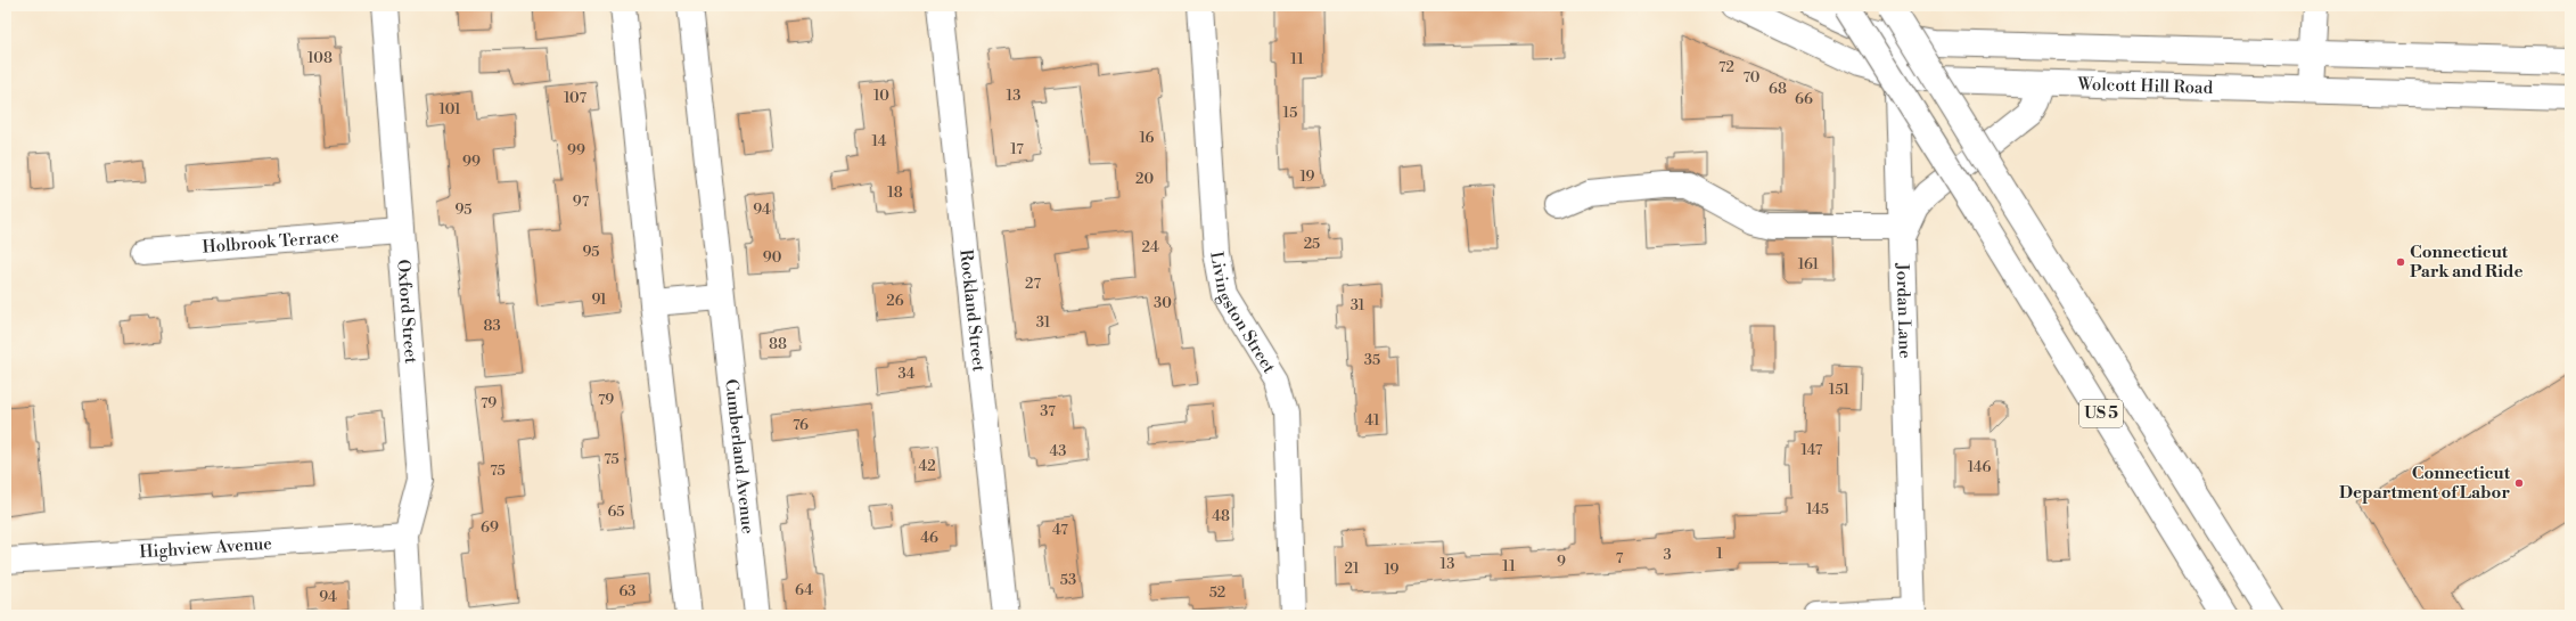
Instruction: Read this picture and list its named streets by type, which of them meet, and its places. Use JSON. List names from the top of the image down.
{
  "streets": {
    "main road": [
      "Wolcott Hill Road",
      "Holbrook Terrace",
      "Oxford Street",
      "Rockland Street",
      "Livingston Street",
      "Jordan Lane",
      "US 5",
      "Cumberland Avenue",
      "Highview Avenue"
    ]
  },
  "crossings": [
    ["Wolcott Hill Road", "Jordan Lane"],
    ["Holbrook Terrace", "Oxford Street"],
    ["Oxford Street", "Highview Avenue"]
  ],
  "places": ["Connecticut Park and Ride", "Connecticut Department of Labor"],
  "house_numbers": [
    "108",
    "11",
    "72",
    "70",
    "68",
    "10",
    "13",
    "107",
    "66",
    "101",
    "15",
    "16",
    "14",
    "17",
    "99",
    "99",
    "19",
    "20",
    "18",
    "97",
    "95",
    "94",
    "25",
    "24",
    "95",
    "90",
    "161",
    "27",
    "91",
    "26",
    "30",
    "31",
    "31",
    "83",
    "88",
    "35",
    "34",
    "151",
    "79",
    "79",
    "37",
    "41",
    "76",
    "147",
    "43",
    "75",
    "42",
    "146",
    "75",
    "145",
    "65",
    "48",
    "69",
    "47",
    "46",
    "1",
    "3",
    "7",
    "9",
    "13",
    "11",
    "21",
    "19",
    "53",
    "64",
    "63",
    "52",
    "94"
  ]
}
